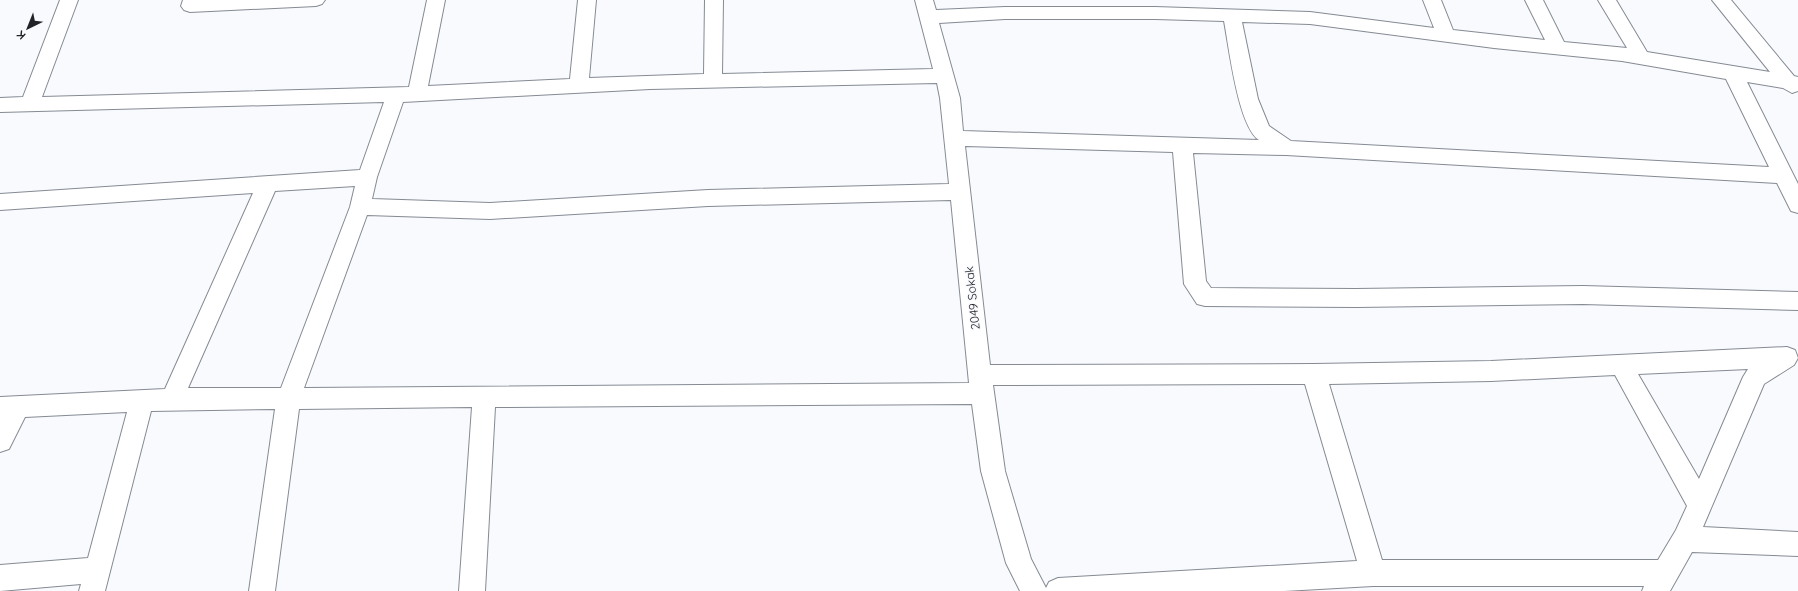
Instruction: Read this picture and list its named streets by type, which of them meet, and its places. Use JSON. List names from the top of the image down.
{
  "streets": {
    "street": ["2049 Sokak"]
  },
  "north": "bottom left"
}
